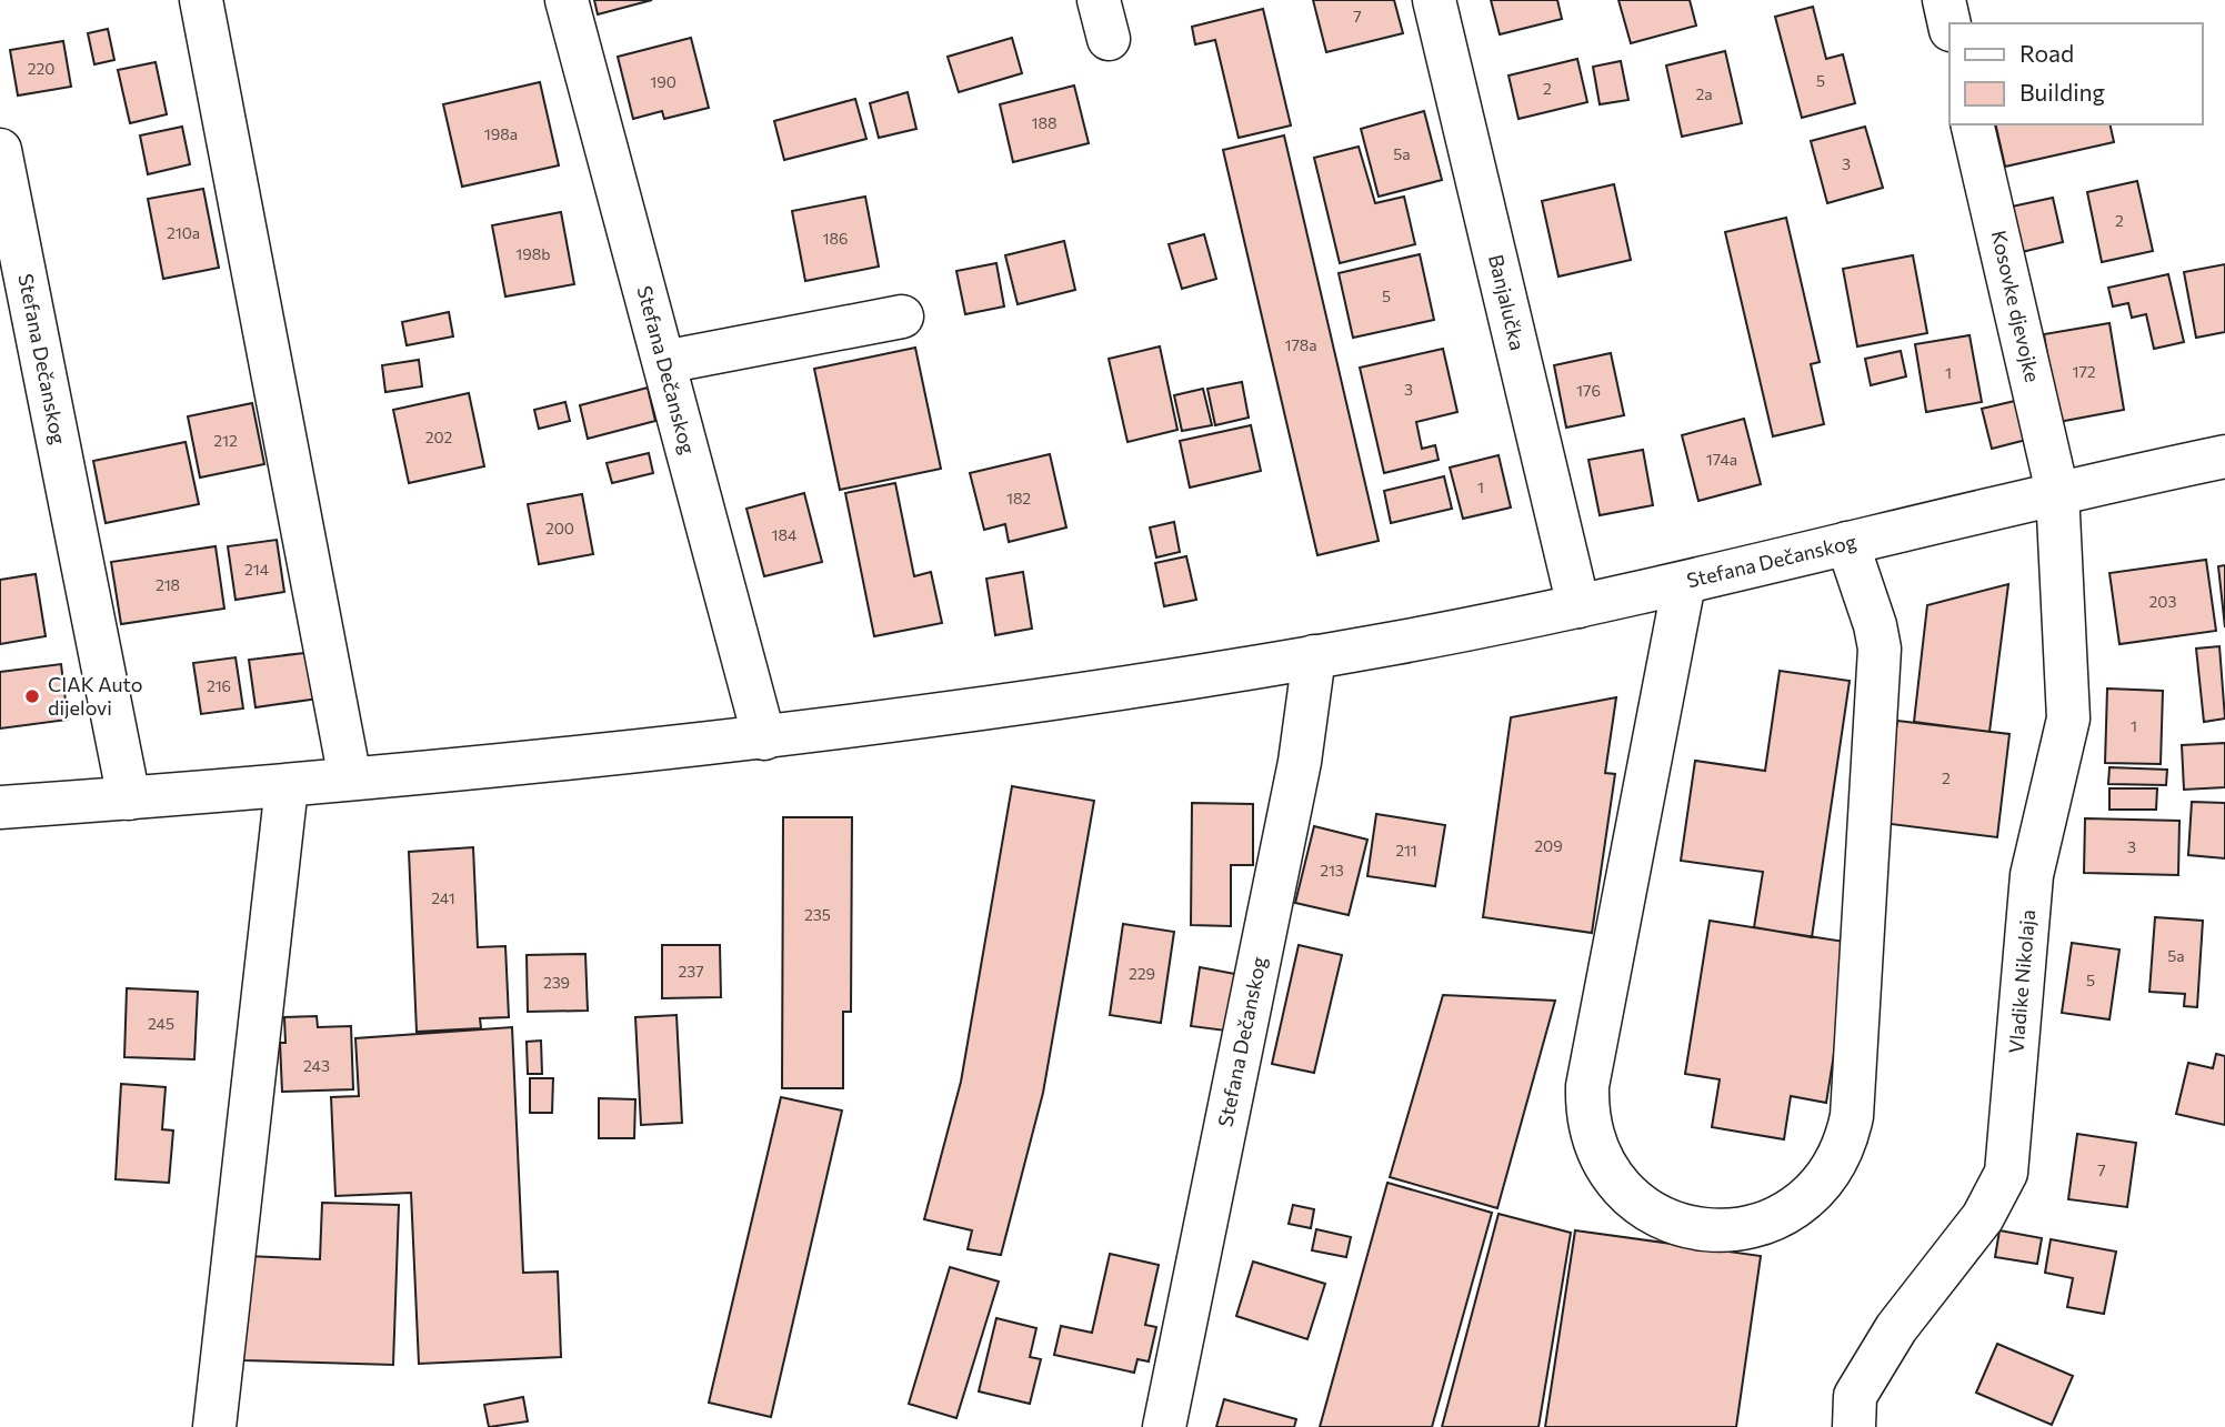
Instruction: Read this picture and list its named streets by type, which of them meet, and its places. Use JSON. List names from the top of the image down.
{
  "streets": {
    "street": [
      "Banjalučka",
      "Kosovke djevojke",
      "Stefana Dečanskog",
      "Vladike Nikolaja"
    ]
  },
  "crossings": [
    ["Banjalučka", "Stefana Dečanskog"],
    ["Kosovke djevojke", "Stefana Dečanskog"],
    ["Kosovke djevojke", "Vladike Nikolaja"],
    ["Stefana Dečanskog", "Vladike Nikolaja"]
  ],
  "places": ["CIAK Auto dijelovi"],
  "house_numbers": [
    "7",
    "220",
    "5",
    "190",
    "2",
    "2a",
    "188",
    "198a",
    "5a",
    "3",
    "2",
    "210a",
    "186",
    "198b",
    "5",
    "178a",
    "172",
    "1",
    "3",
    "176",
    "202",
    "212",
    "174a",
    "1",
    "182",
    "200",
    "184",
    "214",
    "218",
    "203",
    "216",
    "1",
    "2",
    "209",
    "3",
    "211",
    "213",
    "241",
    "235",
    "5a",
    "237",
    "229",
    "5",
    "239",
    "245",
    "243",
    "7"
  ],
  "legend": ["Road", "Building"]
}
